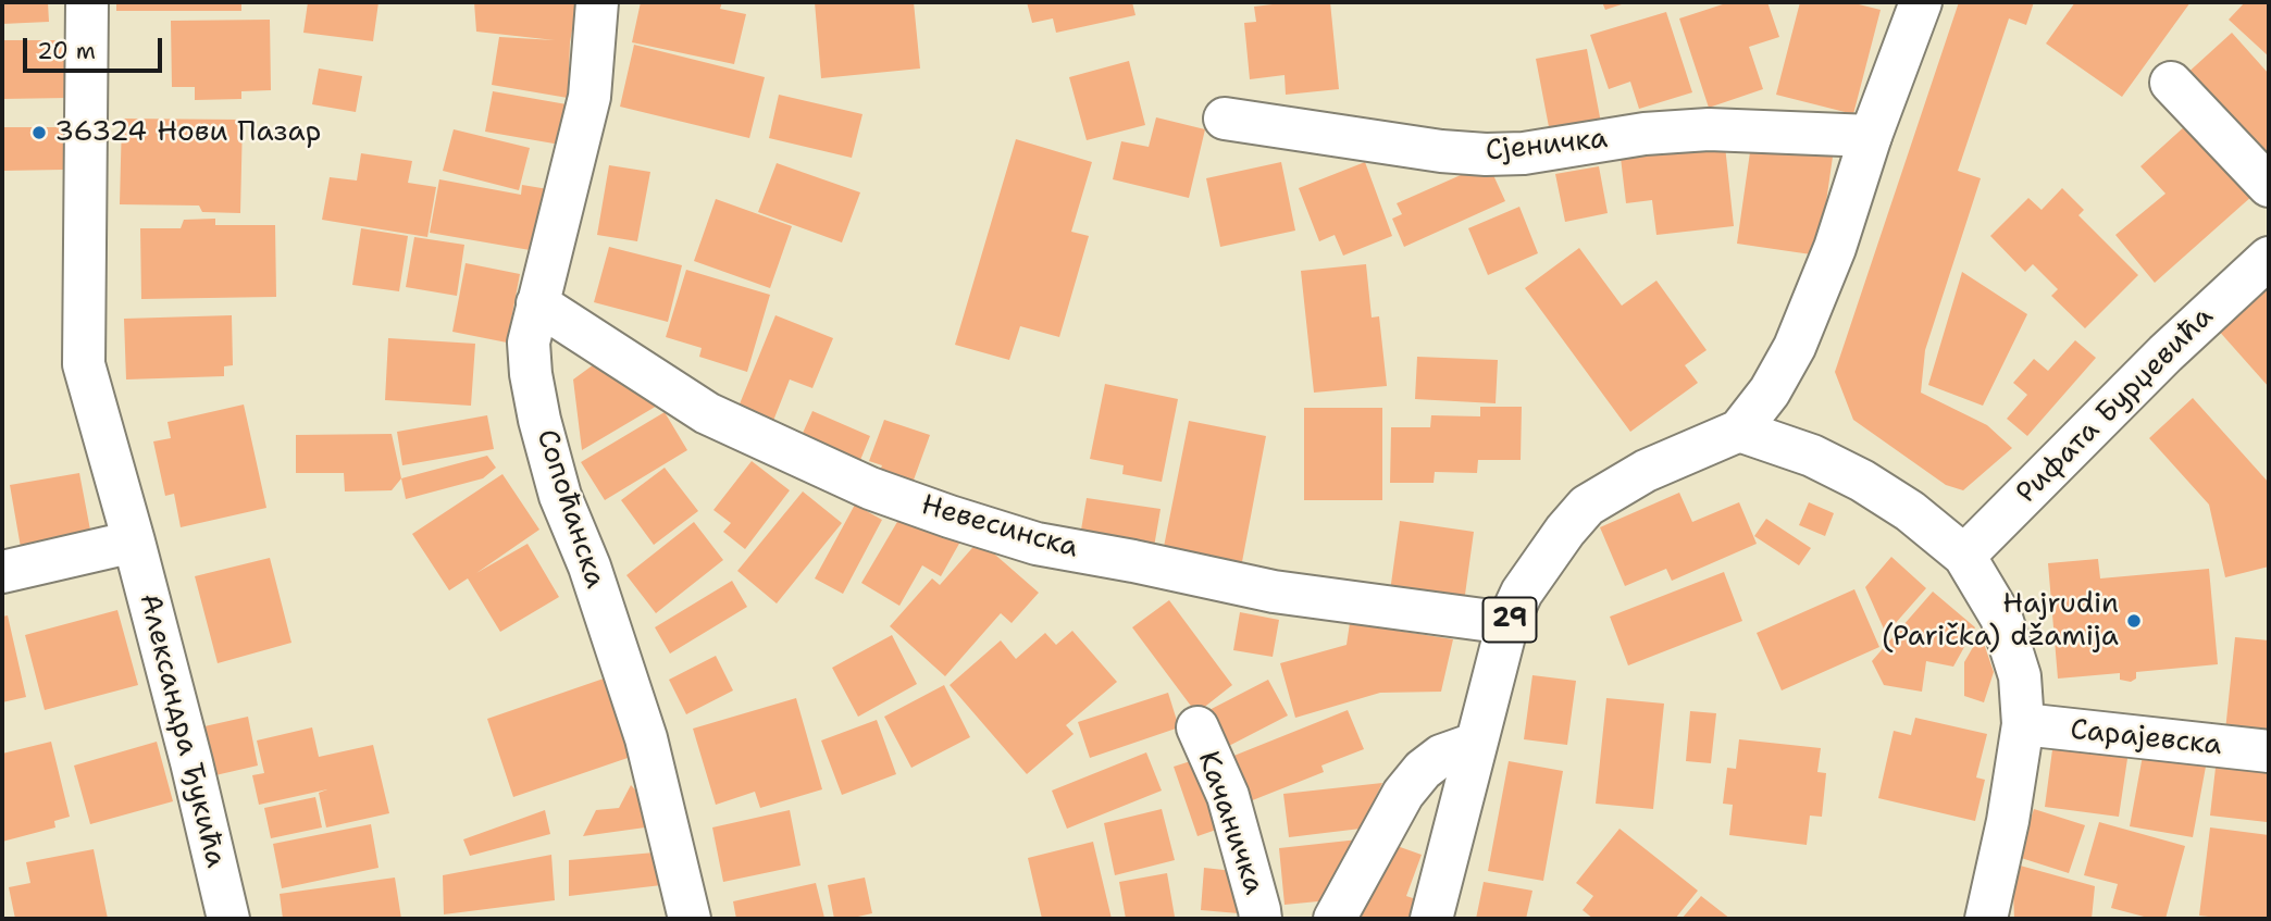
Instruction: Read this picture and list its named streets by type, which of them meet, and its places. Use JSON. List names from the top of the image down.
{
  "streets": {
    "street": [
      "Сјеничка",
      "Рифата Бурџевића",
      "Сопоћанска",
      "Невесинска",
      "29",
      "Александра Ђукића",
      "Сарајевска",
      "Качаничка"
    ]
  },
  "crossings": [
    ["Сјеничка", "29"],
    ["Сопоћанска", "Невесинска"],
    ["Невесинска", "29"]
  ],
  "places": ["36324 Нови Пазар", "Hajrudin (Parička) džamija"],
  "scale_bar": "20 m"
}
